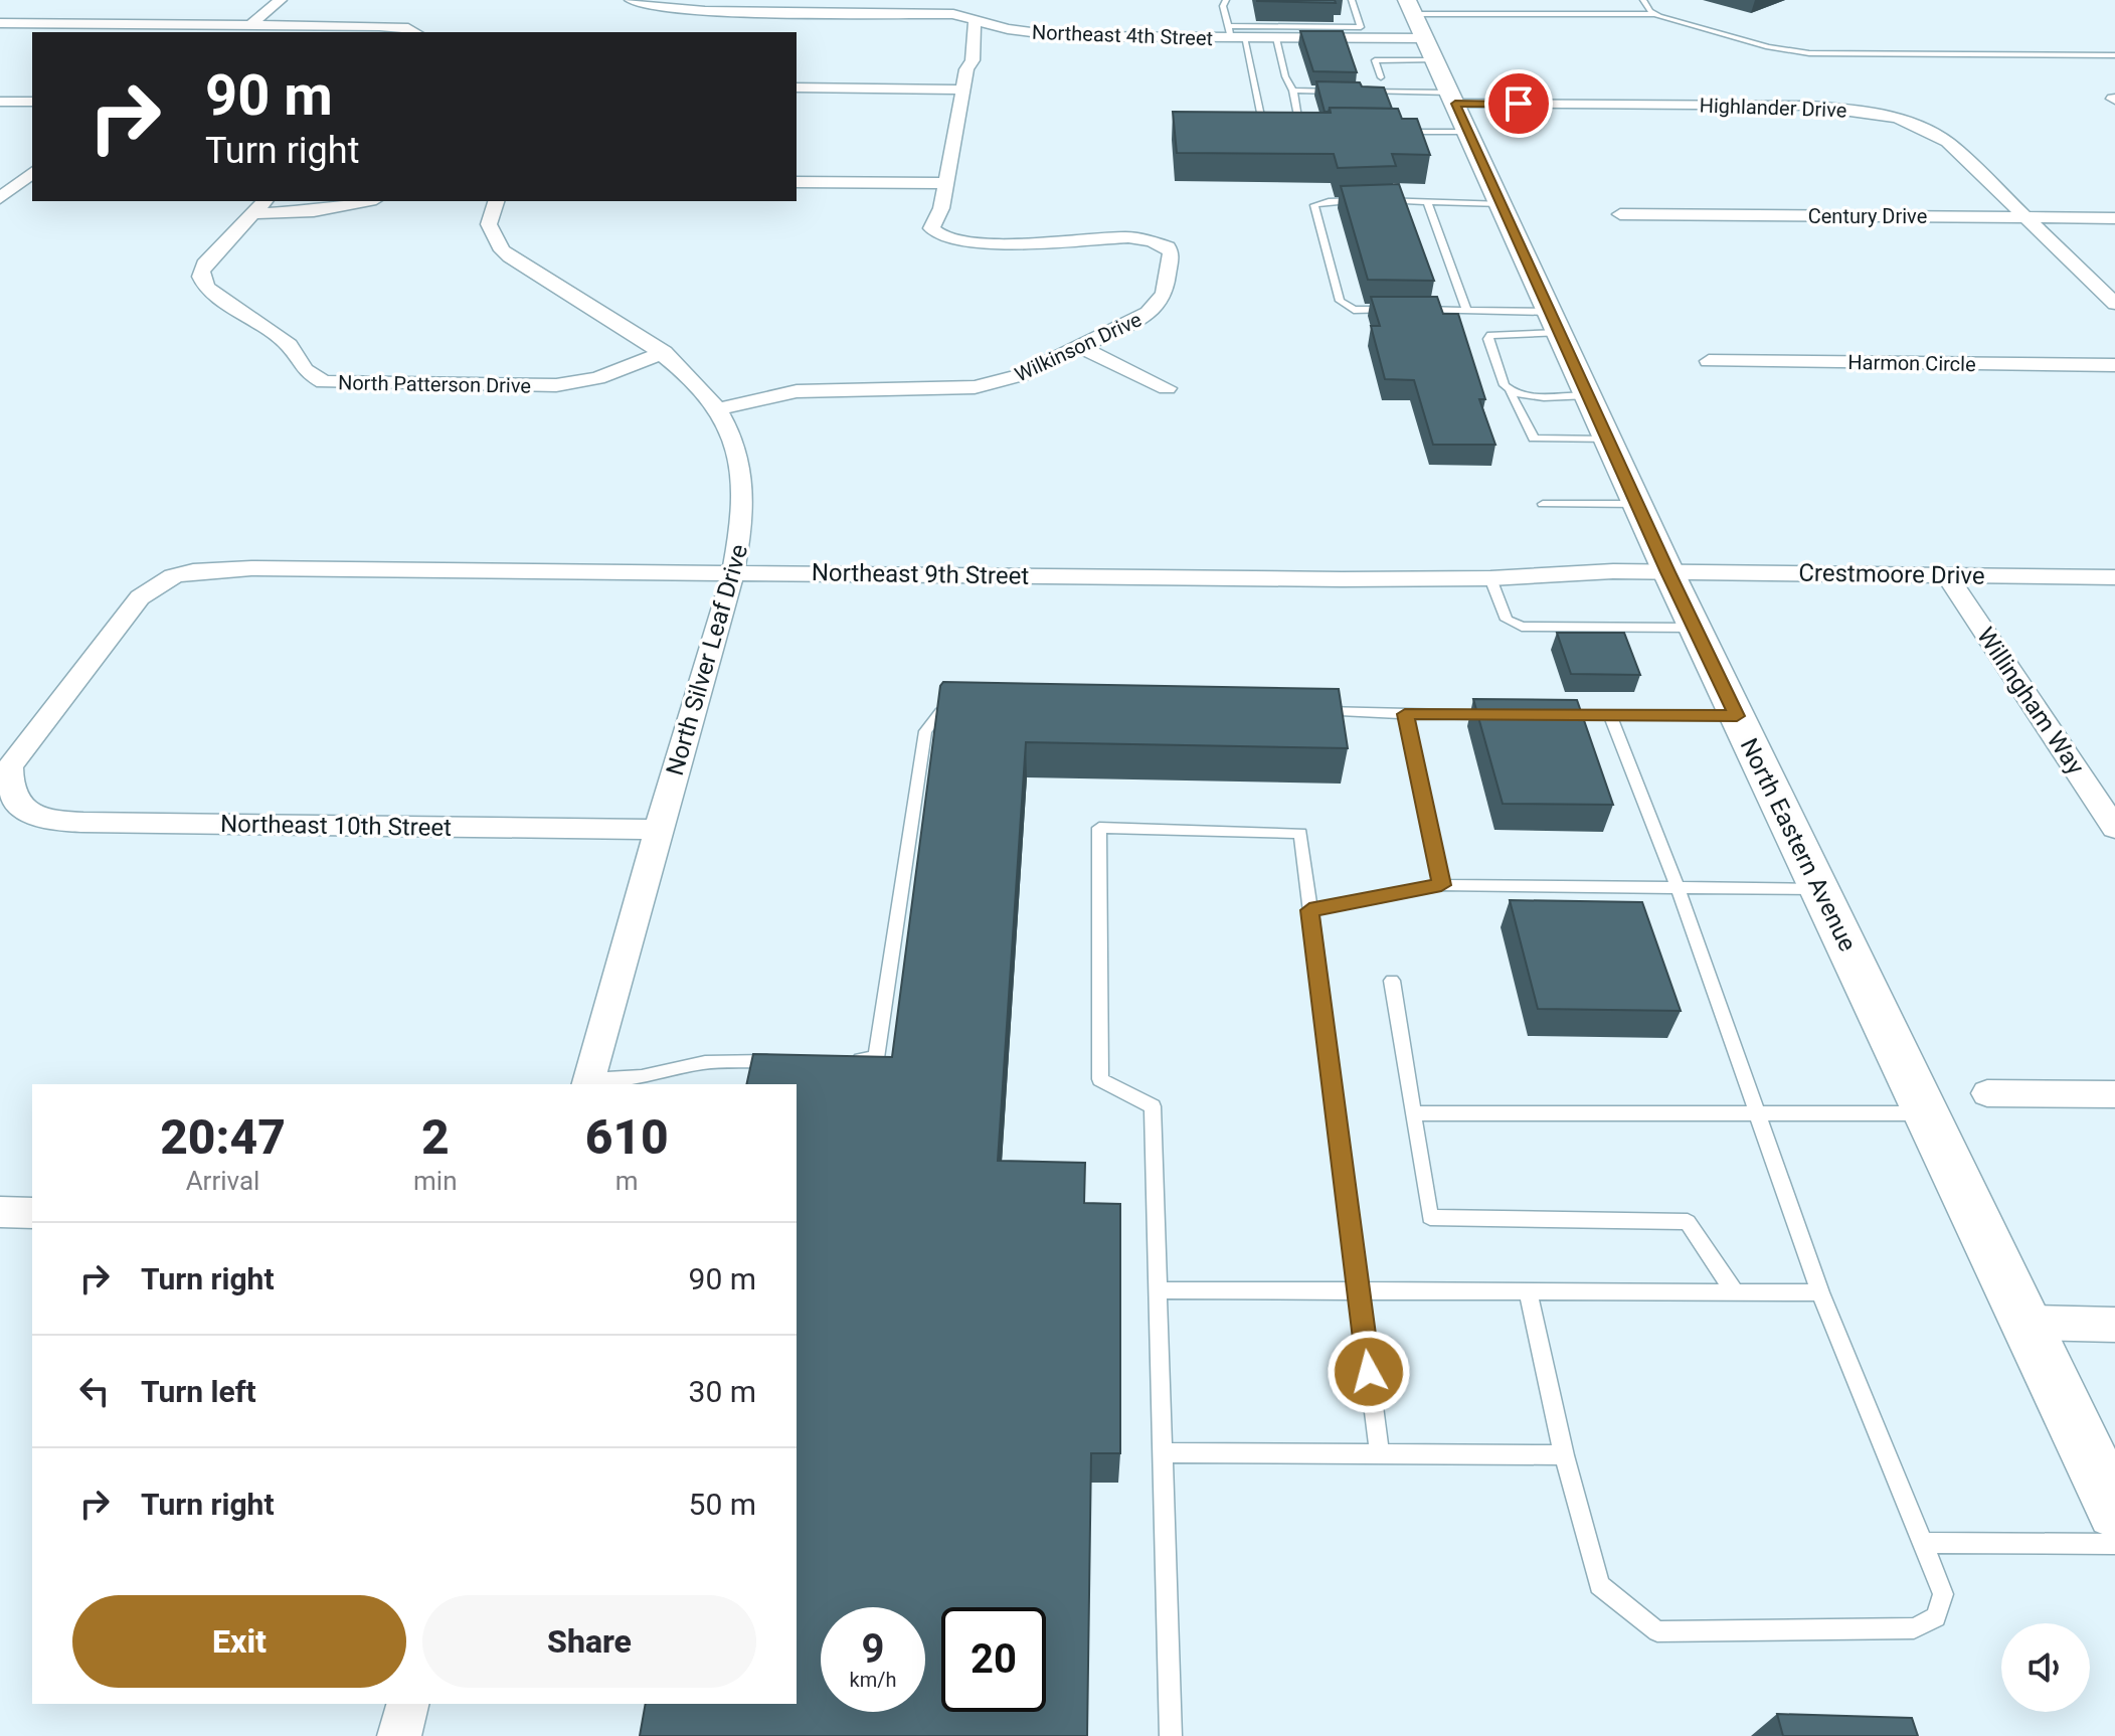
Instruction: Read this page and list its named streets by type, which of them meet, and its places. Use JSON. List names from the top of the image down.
{
  "streets": {
    "main road": ["North Eastern Avenue"],
    "street": [
      "Northeast 4th Street",
      "Highlander Drive",
      "Century Drive",
      "Wilkinson Drive",
      "Harmon Circle",
      "North Patterson Drive",
      "Northeast 9th Street",
      "Crestmoore Drive",
      "North Silver Leaf Drive",
      "Willingham Way",
      "Northeast 10th Street"
    ]
  },
  "crossings": [
    ["Northeast 4th Street", "Wilkinson Drive"],
    ["Northeast 4th Street", "North Eastern Avenue"],
    ["Highlander Drive", "Century Drive"],
    ["Highlander Drive", "North Eastern Avenue"],
    ["Wilkinson Drive", "North Silver Leaf Drive"],
    ["North Patterson Drive", "North Silver Leaf Drive"],
    ["Northeast 9th Street", "Crestmoore Drive"],
    ["Northeast 9th Street", "North Silver Leaf Drive"],
    ["Northeast 9th Street", "Northeast 10th Street"],
    ["Northeast 9th Street", "North Eastern Avenue"],
    ["Crestmoore Drive", "Willingham Way"],
    ["Crestmoore Drive", "North Eastern Avenue"],
    ["North Silver Leaf Drive", "Northeast 10th Street"]
  ],
  "page": {
    "turn": ["90 m", "Turn right"],
    "eta": [
      "20:47",
      "Arrival",
      "2",
      "min",
      "610",
      "m"
    ],
    "list": [
      {
        "name": "Turn right",
        "value": "90 m"
      },
      {
        "name": "Turn left",
        "value": "30 m"
      },
      {
        "name": "Turn right",
        "value": "50 m"
      }
    ],
    "buttons": ["Exit", "Share"],
    "speed": "9 km/h",
    "limit": "20"
  }
}
